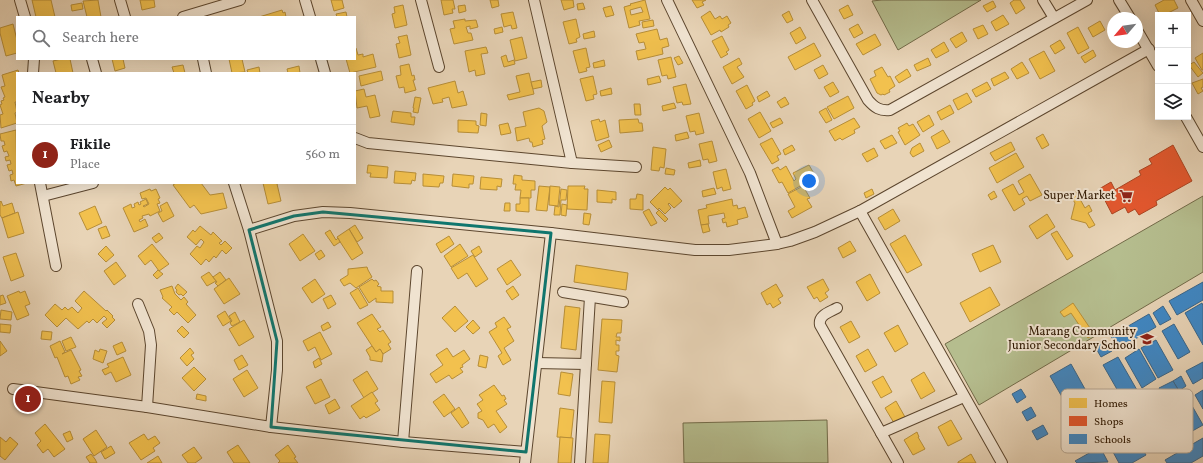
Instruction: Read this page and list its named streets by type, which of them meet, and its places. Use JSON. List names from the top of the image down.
{
  "places": {
    "supermarket": ["Super Market"],
    "school or university": ["Marang Community Junior Secondary School"]
  },
  "legend": ["Homes", "Shops", "Schools"],
  "north": "bottom left",
  "page": {
    "map_buttons": ["+", "−"],
    "search": "Search here",
    "heading": "Nearby",
    "list": [
      {
        "mark": "1",
        "name": "Fikile",
        "note": "Place",
        "value": "560 m"
      }
    ],
    "pins": "1"
  }
}
